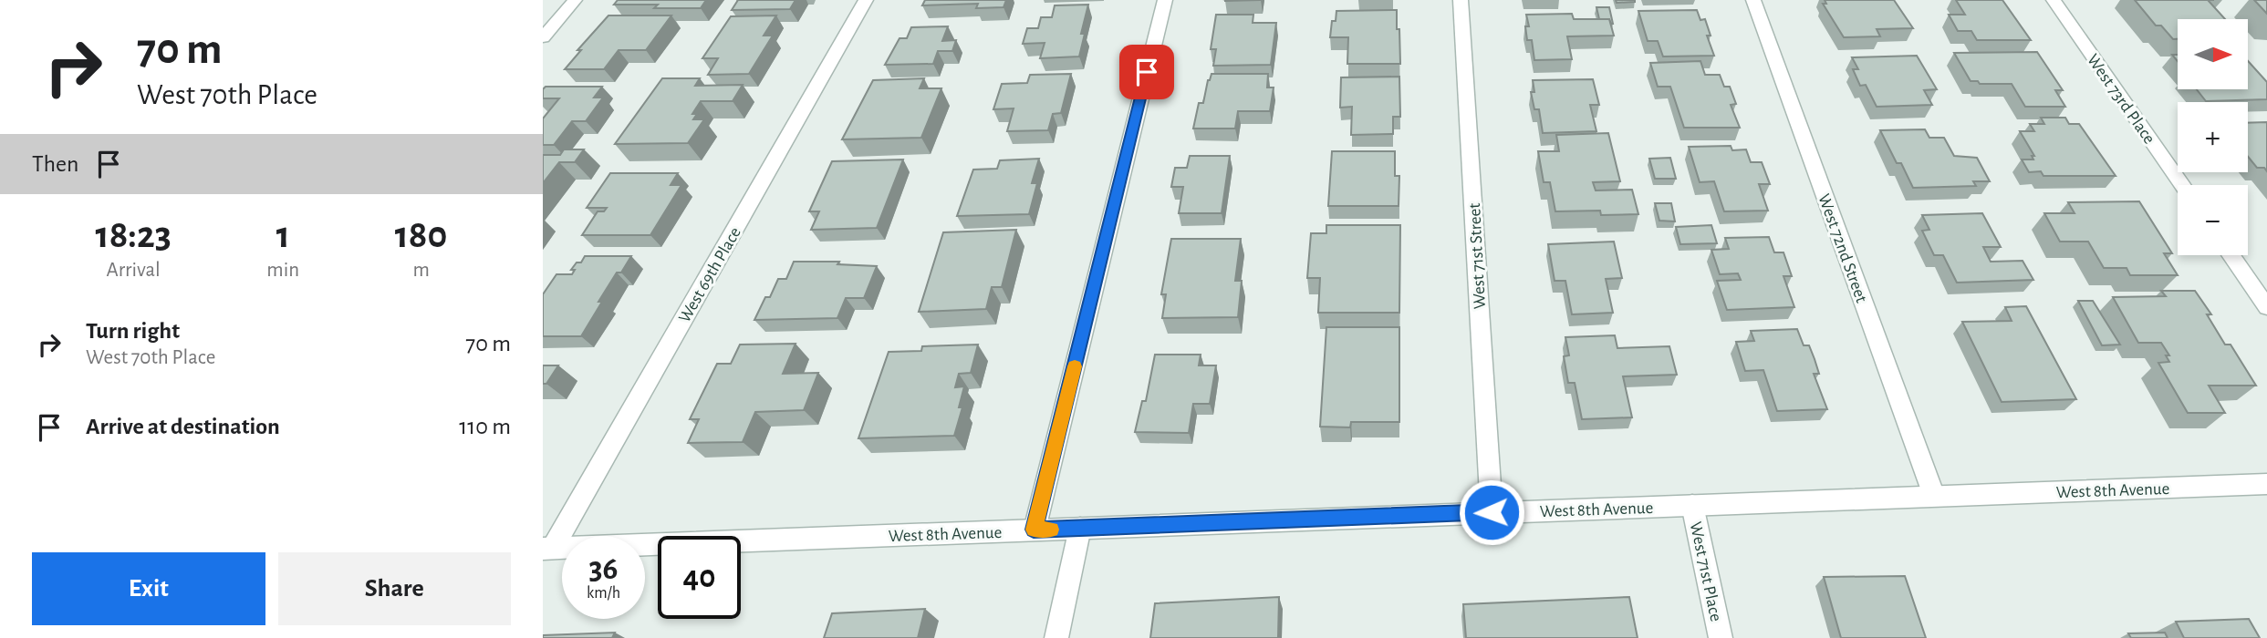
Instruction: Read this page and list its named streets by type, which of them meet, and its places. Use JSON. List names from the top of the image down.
{
  "streets": {
    "street": [
      "West 73rd Place",
      "West 72nd Street",
      "West 71st Street",
      "West 69th Place",
      "West 8th Avenue",
      "West 71st Place"
    ]
  },
  "crossings": [
    ["West 72nd Street", "West 8th Avenue"],
    ["West 71st Street", "West 8th Avenue"],
    ["West 69th Place", "West 8th Avenue"],
    ["West 8th Avenue", "West 71st Place"]
  ],
  "north": "right",
  "page": {
    "turn": ["70 m", "West 70th Place"],
    "map_buttons": ["+", "−"],
    "then": "Then",
    "eta": [
      "18:23",
      "Arrival",
      "1",
      "min",
      "180",
      "m"
    ],
    "list": [
      {
        "name": "Turn right",
        "note": "West 70th Place",
        "value": "70 m"
      },
      {
        "name": "Arrive at destination",
        "value": "110 m"
      }
    ],
    "speed": "36 km/h",
    "limit": "40",
    "buttons": ["Exit", "Share"]
  }
}
